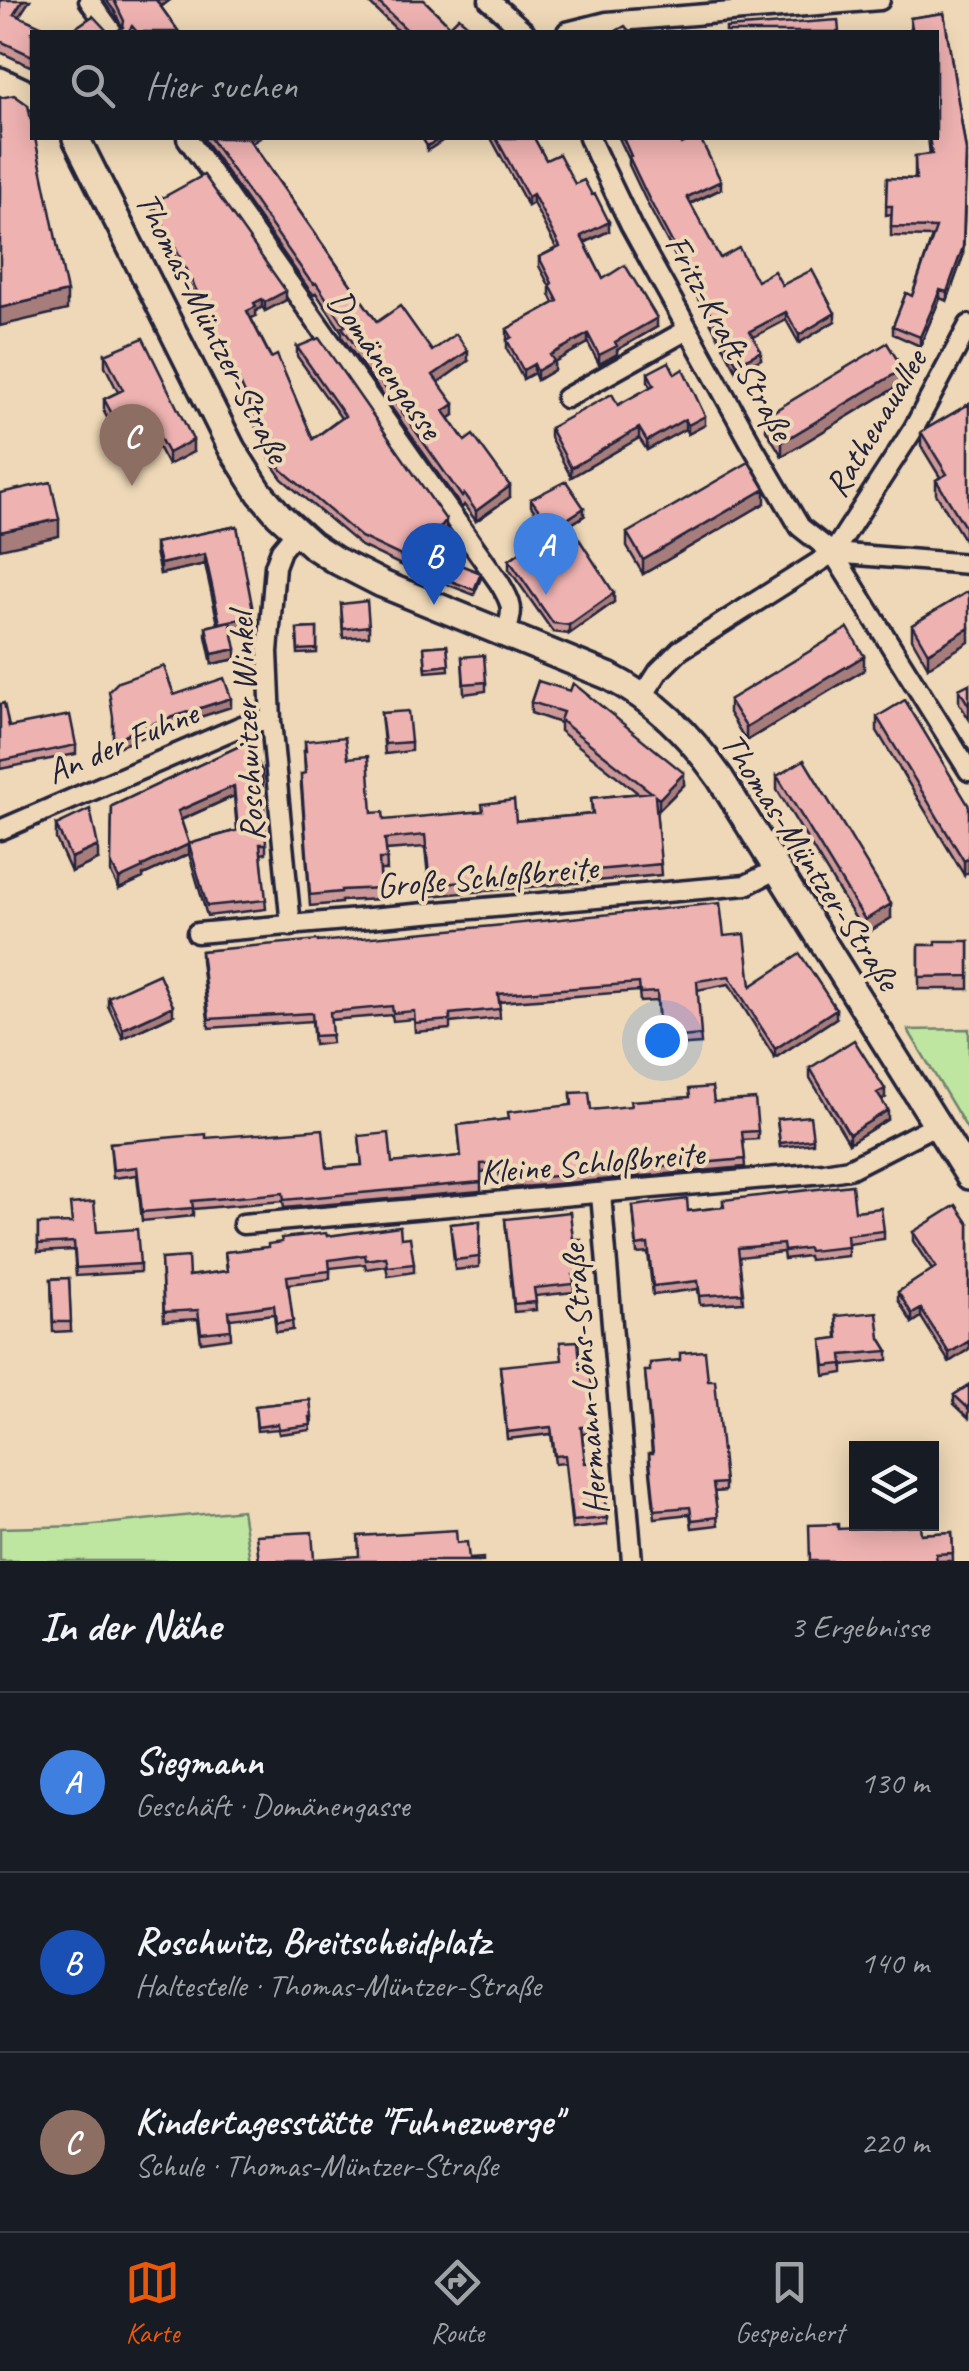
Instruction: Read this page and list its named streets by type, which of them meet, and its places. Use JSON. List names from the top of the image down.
{
  "streets": {
    "main road": ["Thomas-Müntzer-Straße"],
    "street": [
      "Fritz-Kraft-Straße",
      "Domänengasse",
      "Rathenauallee",
      "Roschwitzer Winkel",
      "An der Fuhne",
      "Große Schloßbreite",
      "Kleine Schloßbreite",
      "Hermann-Löns-Straße"
    ]
  },
  "crossings": [
    ["Thomas-Müntzer-Straße", "Domänengasse"],
    ["Thomas-Müntzer-Straße", "Roschwitzer Winkel"],
    ["Thomas-Müntzer-Straße", "Große Schloßbreite"],
    ["Thomas-Müntzer-Straße", "Kleine Schloßbreite"],
    ["Fritz-Kraft-Straße", "Rathenauallee"],
    ["Roschwitzer Winkel", "An der Fuhne"],
    ["Roschwitzer Winkel", "Große Schloßbreite"],
    ["Kleine Schloßbreite", "Hermann-Löns-Straße"]
  ],
  "page": {
    "search": "Hier suchen",
    "pins": ["C", "A", "B"],
    "heading": ["In der Nähe", "3 Ergebnisse"],
    "list": [
      {
        "mark": "A",
        "name": "Siegmann",
        "note": "Geschäft · Domänengasse",
        "value": "130 m"
      },
      {
        "mark": "B",
        "name": "Roschwitz, Breitscheidplatz",
        "note": "Haltestelle · Thomas-Müntzer-Straße",
        "value": "140 m"
      },
      {
        "mark": "C",
        "name": "Kindertagesstätte \"Fuhnezwerge\"",
        "note": "Schule · Thomas-Müntzer-Straße",
        "value": "220 m"
      }
    ],
    "nav": ["Karte", "Route", "Gespeichert"]
  }
}
